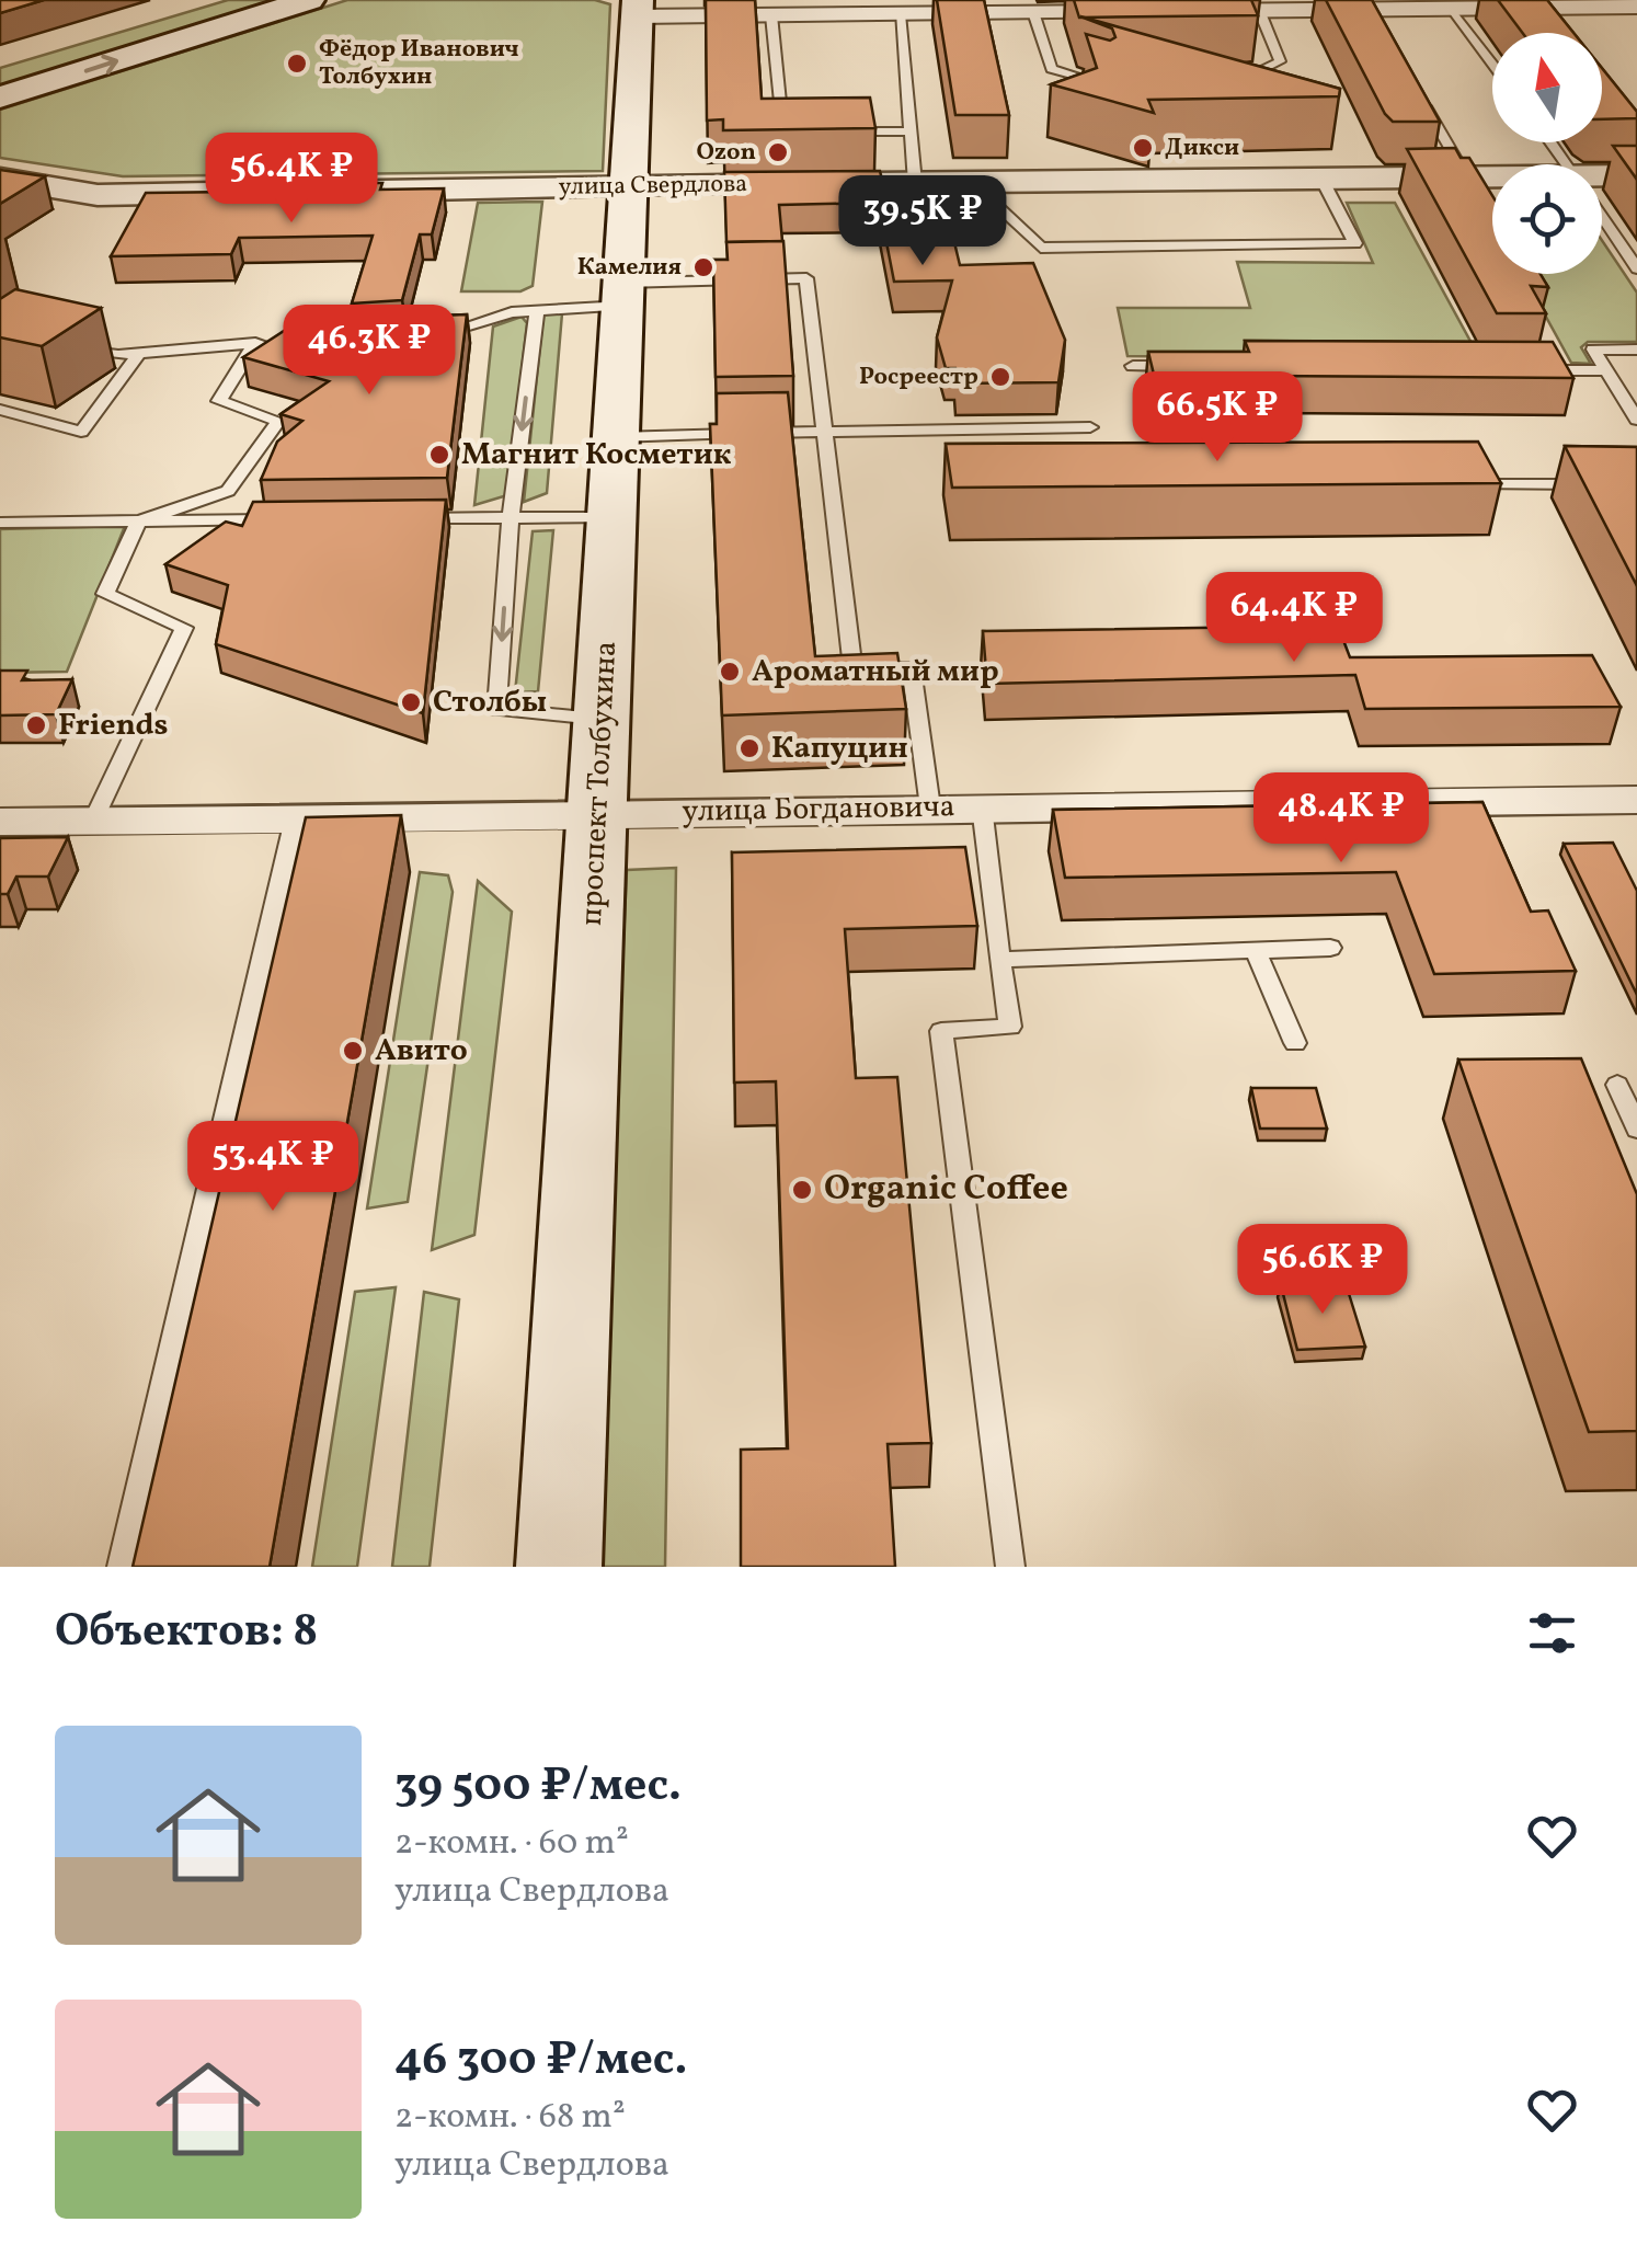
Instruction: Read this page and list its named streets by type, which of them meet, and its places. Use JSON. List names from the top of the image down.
{
  "streets": {
    "main road": ["проспект Толбухина"],
    "street": ["улица Свердлова", "улица Богдановича"]
  },
  "crossings": [
    ["улица Свердлова", "проспект Толбухина"],
    ["проспект Толбухина", "улица Богдановича"]
  ],
  "places": [
    "Фёдор Иванович Толбухин",
    "Дикси",
    "Ozon",
    "Камелия",
    "Росреестр",
    "Магнит Косметик",
    "Ароматный мир",
    "Столбы",
    "Friends",
    "Капуцин",
    "Авито",
    "Organic Coffee"
  ],
  "north": "top",
  "page": {
    "price": [
      "56.4K ₽",
      "39.5K ₽",
      "46.3K ₽",
      "66.5K ₽",
      "64.4K ₽",
      "48.4K ₽",
      "53.4K ₽",
      "56.6K ₽"
    ],
    "heading": "Объектов: 8",
    "list": [
      {
        "name": "39 500 ₽/мес.",
        "note": "2-комн. · 60 m² · улица Свердлова"
      },
      {
        "name": "46 300 ₽/мес.",
        "note": "2-комн. · 68 m² · улица Свердлова"
      }
    ]
  }
}
